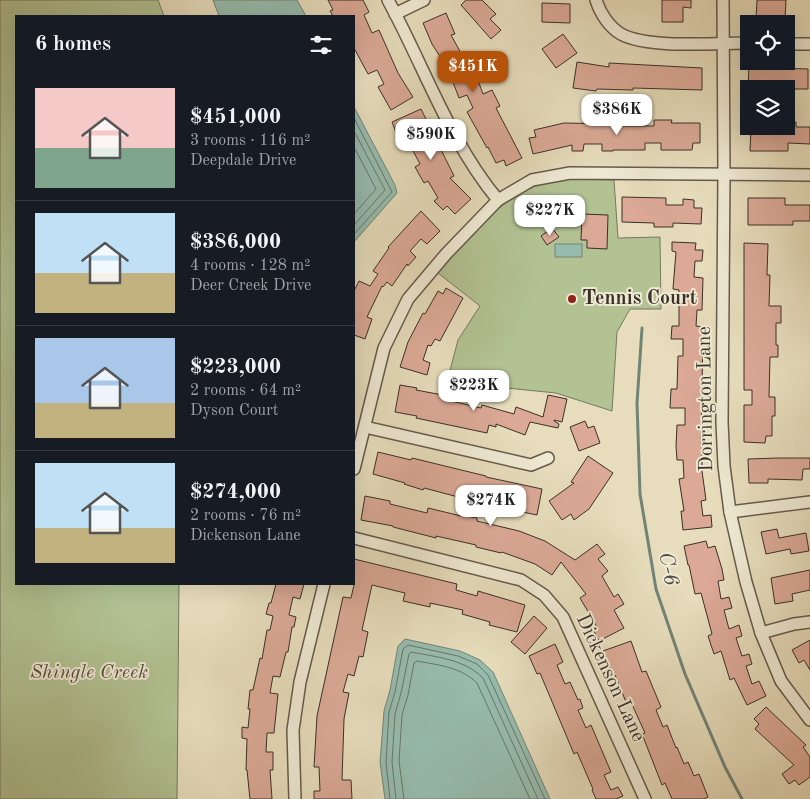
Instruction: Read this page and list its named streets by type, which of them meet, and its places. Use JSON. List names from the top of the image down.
{
  "streets": {
    "street": ["Dorrington Lane", "Dickenson Lane"]
  },
  "water": ["C-6"],
  "parks": ["Shingle Creek"],
  "places": ["Tennis Court"],
  "page": {
    "heading": "6 homes",
    "price": [
      "$451K",
      "$386K",
      "$590K",
      "$227K",
      "$223K",
      "$274K"
    ],
    "list": [
      {
        "name": "$451,000",
        "note": "3 rooms · 116 m² · Deepdale Drive"
      },
      {
        "name": "$386,000",
        "note": "4 rooms · 128 m² · Deer Creek Drive"
      },
      {
        "name": "$223,000",
        "note": "2 rooms · 64 m² · Dyson Court"
      },
      {
        "name": "$274,000",
        "note": "2 rooms · 76 m² · Dickenson Lane"
      }
    ]
  }
}
